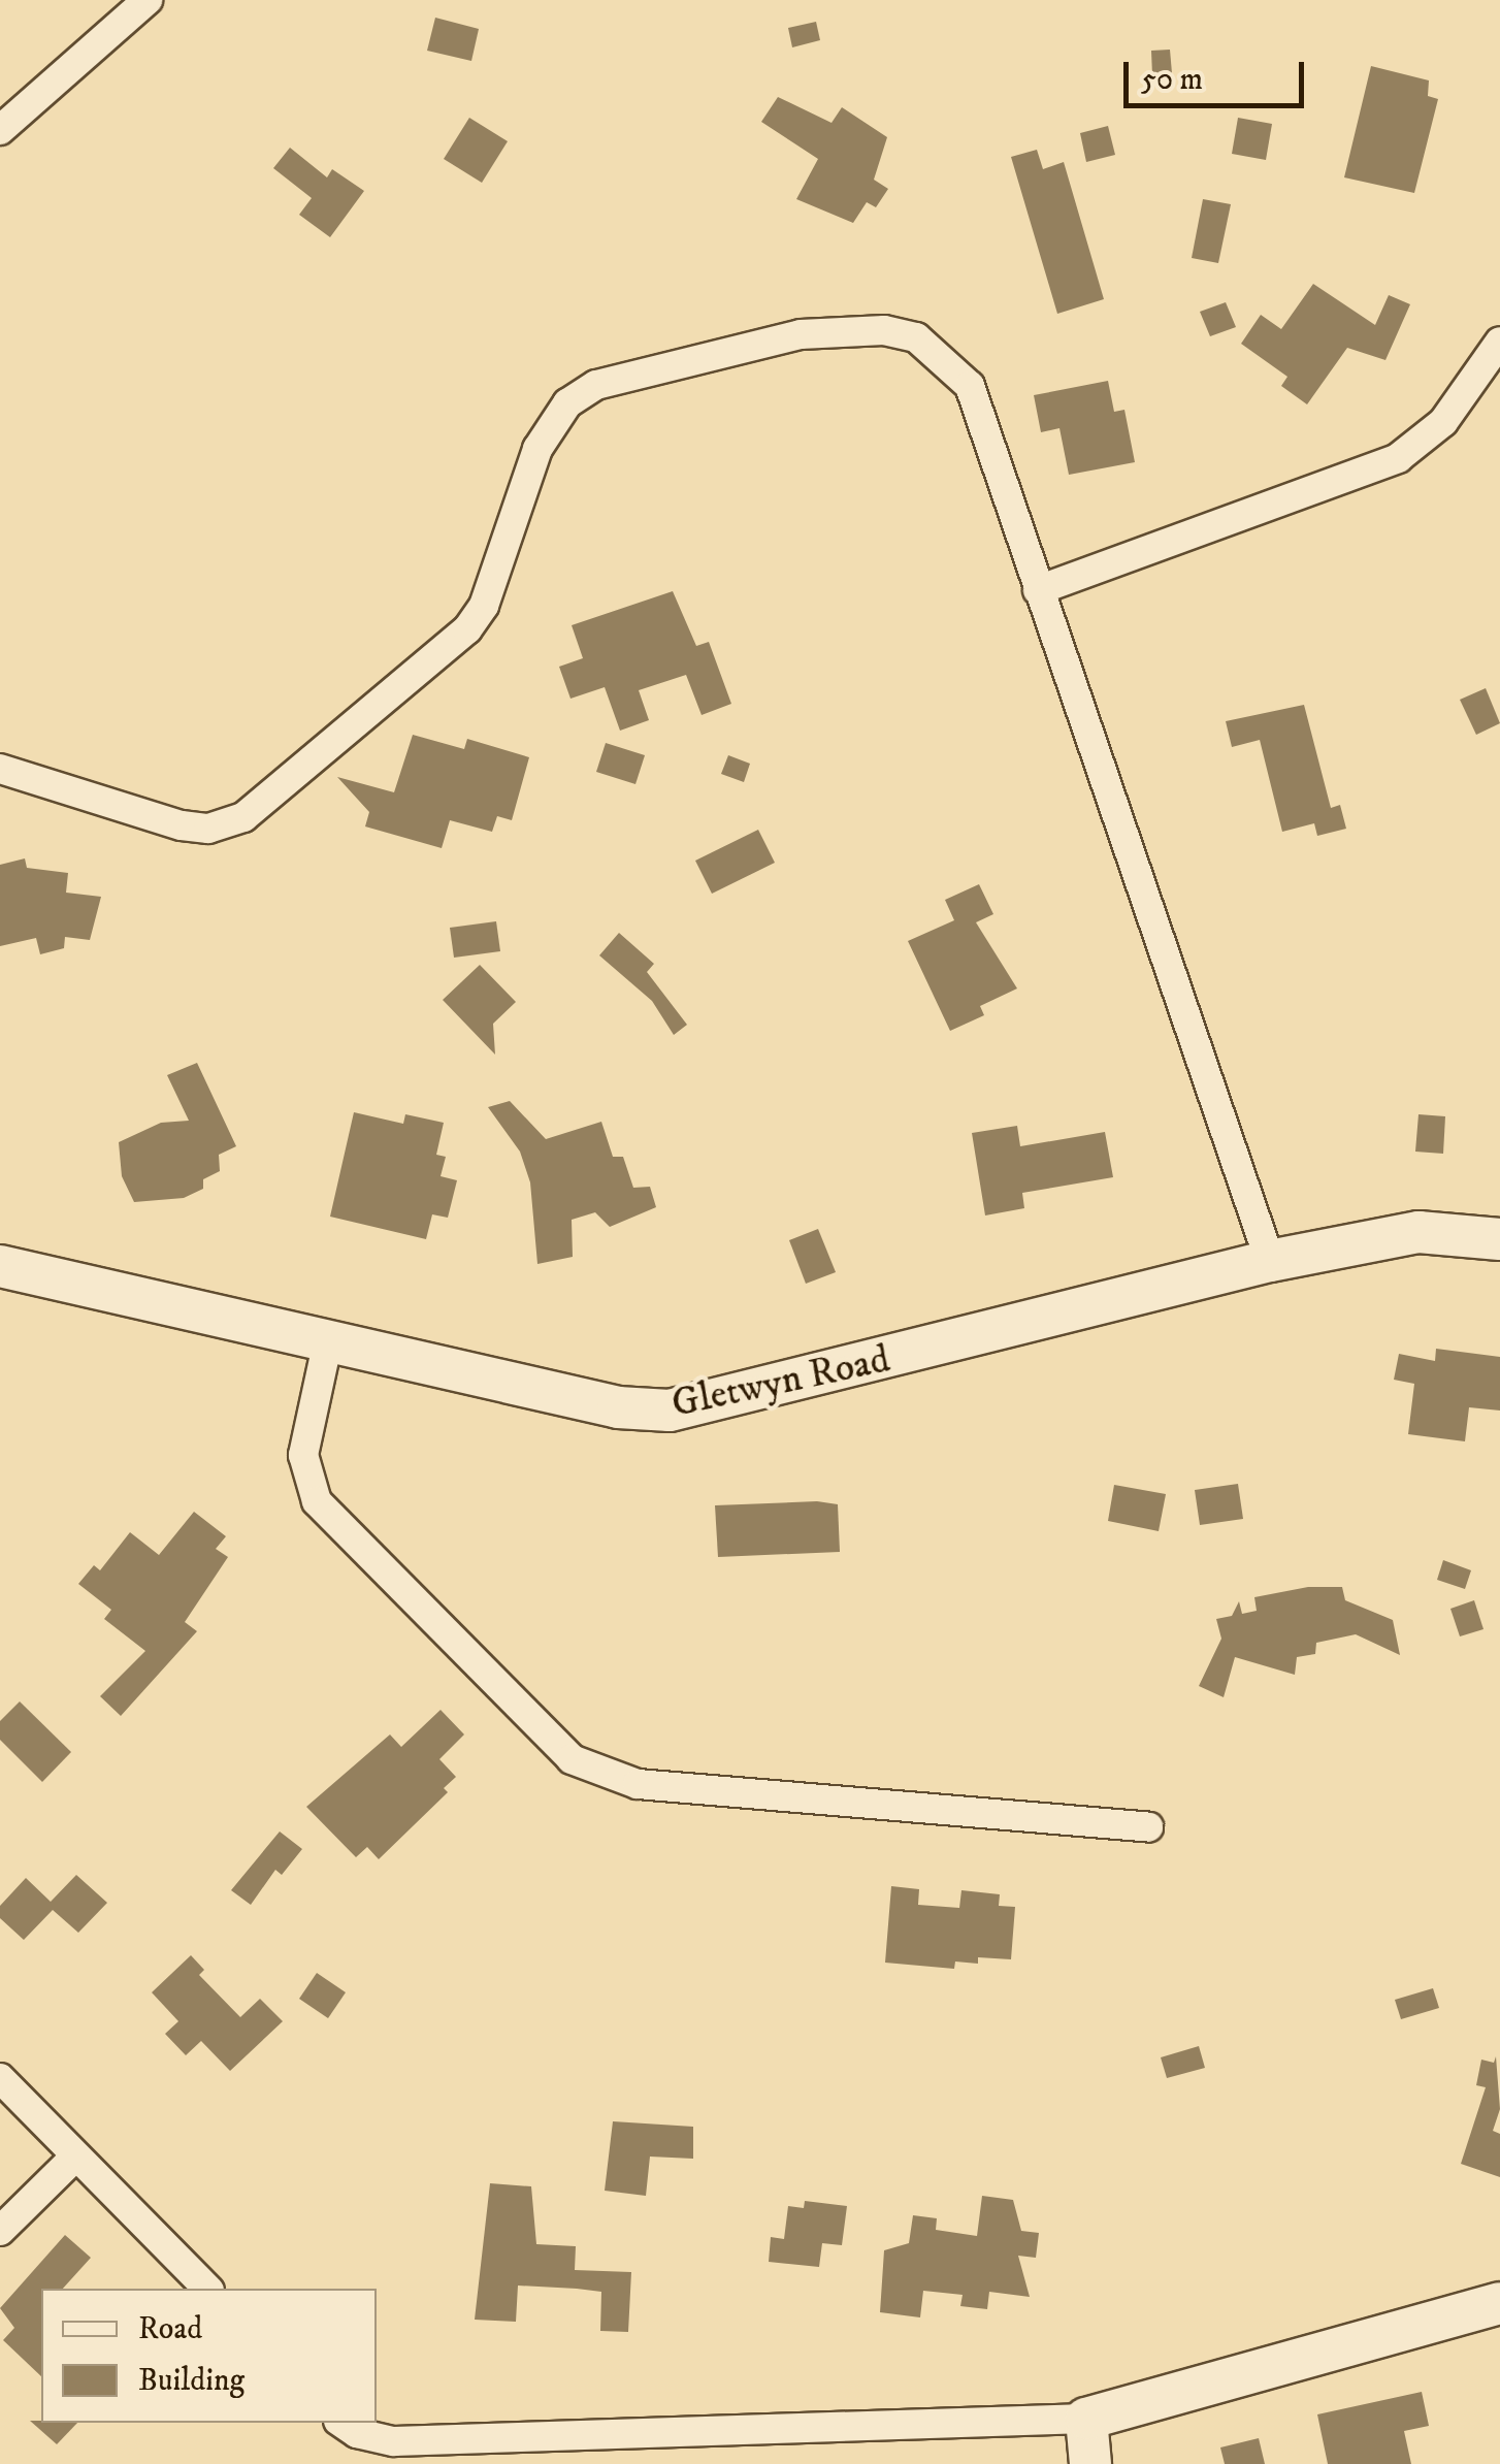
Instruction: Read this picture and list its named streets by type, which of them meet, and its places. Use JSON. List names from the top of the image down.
{
  "streets": {
    "street": ["Gletwyn Road"]
  },
  "legend": ["Road", "Building"],
  "scale_bar": "50 m"
}
